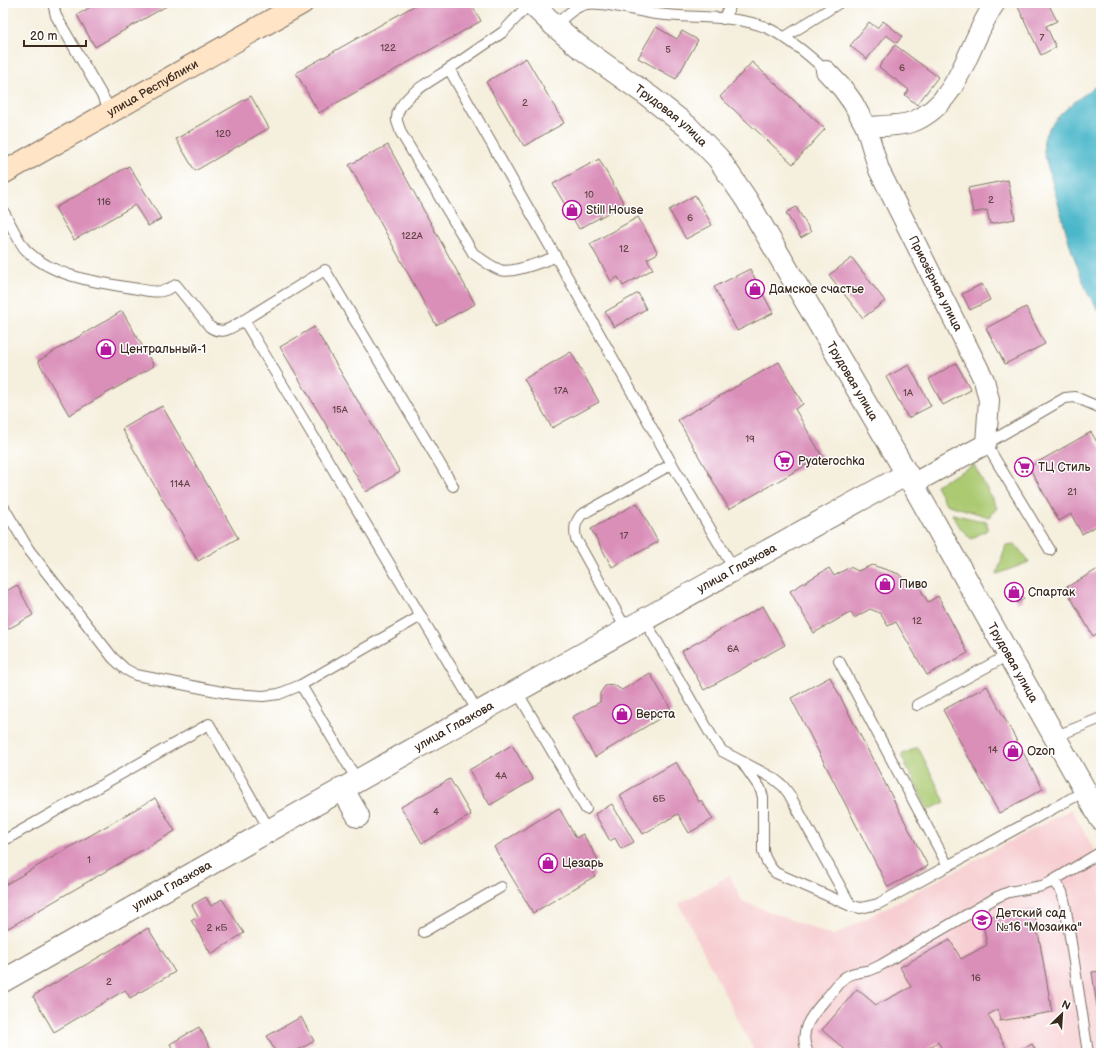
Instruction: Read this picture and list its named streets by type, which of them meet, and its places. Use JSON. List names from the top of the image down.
{
  "streets": {
    "main road": ["улица Республики"],
    "street": ["Трудовая улица", "Приозёрная улица", "улица Глазкова"]
  },
  "crossings": [
    ["Трудовая улица", "улица Глазкова"]
  ],
  "places": {
    "shop": [
      "Still House",
      "Дамское счастье",
      "Центральный-1",
      "Пиво",
      "Спартак",
      "Верста",
      "Ozon",
      "Цезарь"
    ],
    "supermarket": ["Pyaterochka", "ТЦ Стиль"],
    "school or university": ["Детский сад №16 \"Мозаика\""]
  },
  "house_numbers": [
    "7",
    "122",
    "5",
    "6",
    "2",
    "120",
    "10",
    "2",
    "116",
    "6",
    "122А",
    "12",
    "17А",
    "1А",
    "15А",
    "19",
    "114А",
    "21",
    "17",
    "12",
    "6А",
    "14",
    "4А",
    "6Б",
    "4",
    "1",
    "2 кБ",
    "16",
    "2"
  ],
  "scale_bar": "20 m",
  "north": "top right"
}
